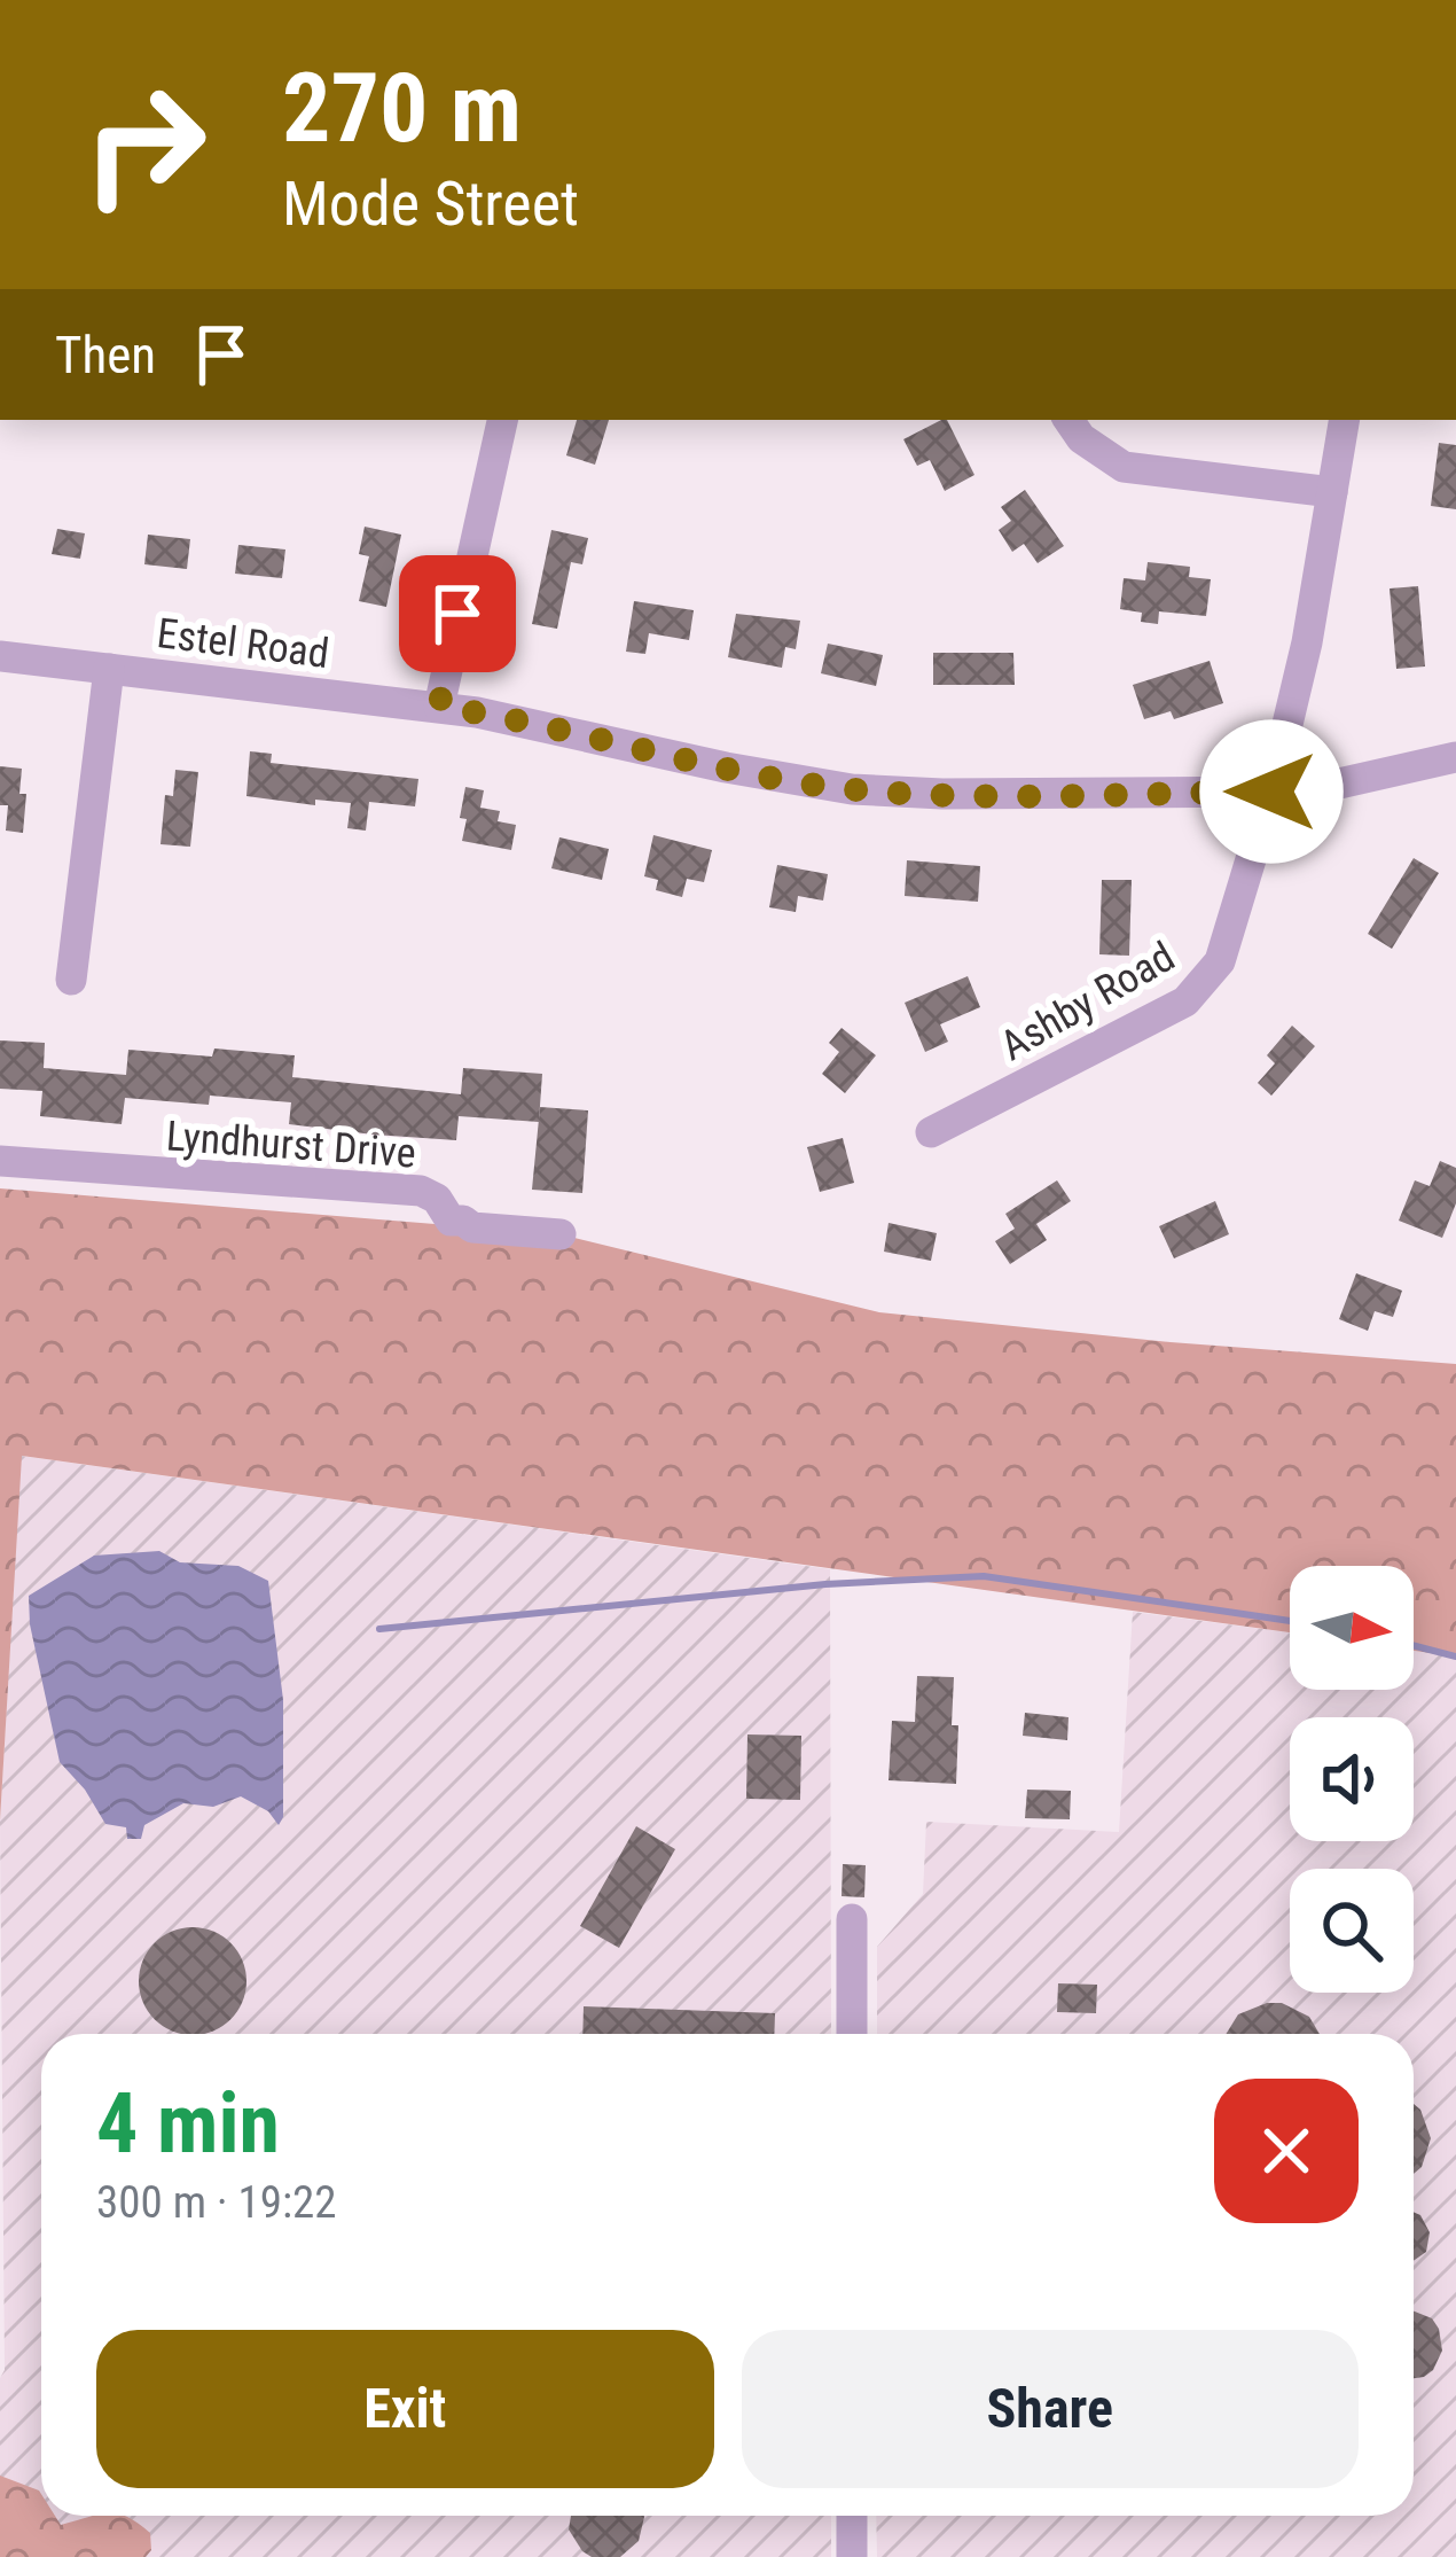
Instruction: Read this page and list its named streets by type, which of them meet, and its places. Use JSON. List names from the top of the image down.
{
  "streets": {
    "street": ["Estel Road", "Ashby Road", "Lyndhurst Drive"]
  },
  "crossings": [
    ["Estel Road", "Ashby Road"]
  ],
  "north": "right",
  "page": {
    "turn": ["270 m", "Mode Street"],
    "then": "Then",
    "heading": ["4 min", "300 m · 19:22"],
    "buttons": ["Exit", "Share"]
  }
}
